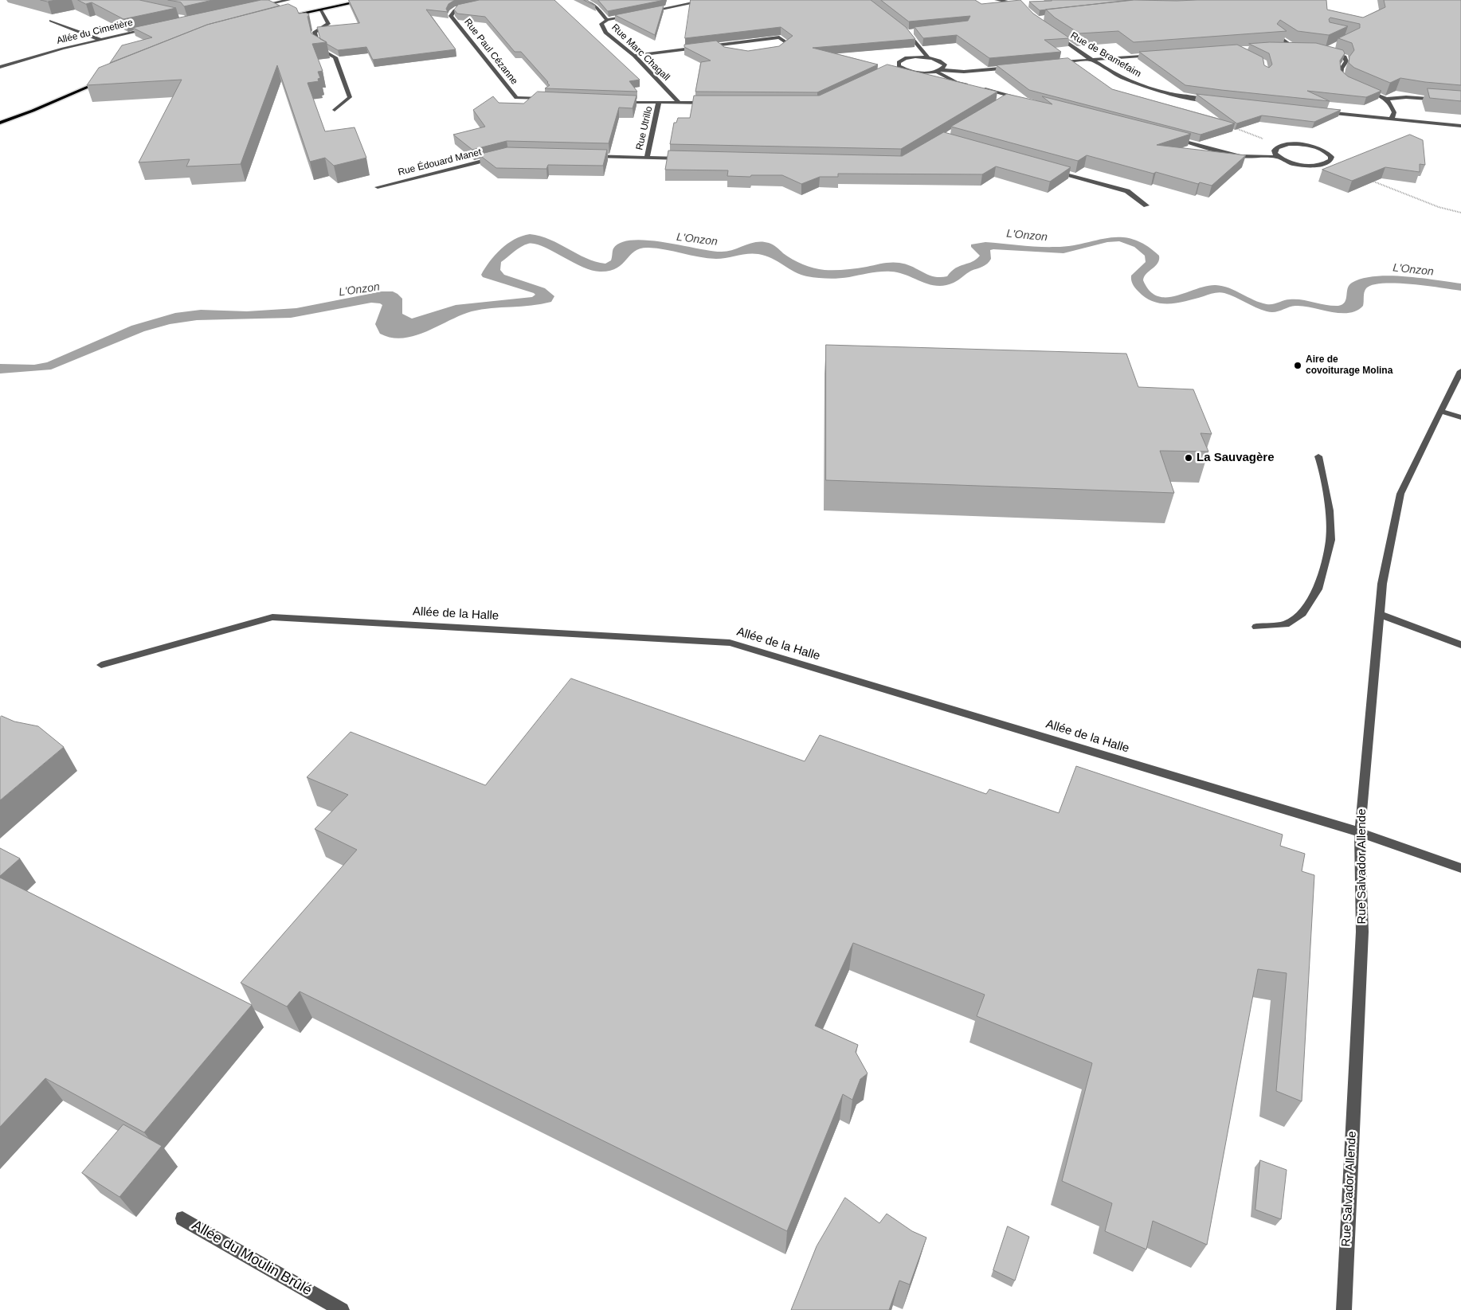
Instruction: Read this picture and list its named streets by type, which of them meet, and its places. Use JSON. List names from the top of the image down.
{
  "streets": {
    "street": [
      "Allée du Cimetière",
      "Rue Paul Cézanne",
      "Rue Marc Chagall",
      "Rue de Bramefaim",
      "Rue Utrillo",
      "Rue Édouard Manet",
      "Allée de la Halle",
      "Rue Salvador Allende",
      "Allée du Moulin Brûlé"
    ]
  },
  "crossings": [
    ["Allée de la Halle", "Rue Salvador Allende"]
  ],
  "water": ["L'Onzon"],
  "places": ["Aire de covoiturage Molina", "La Sauvagère"]
}
